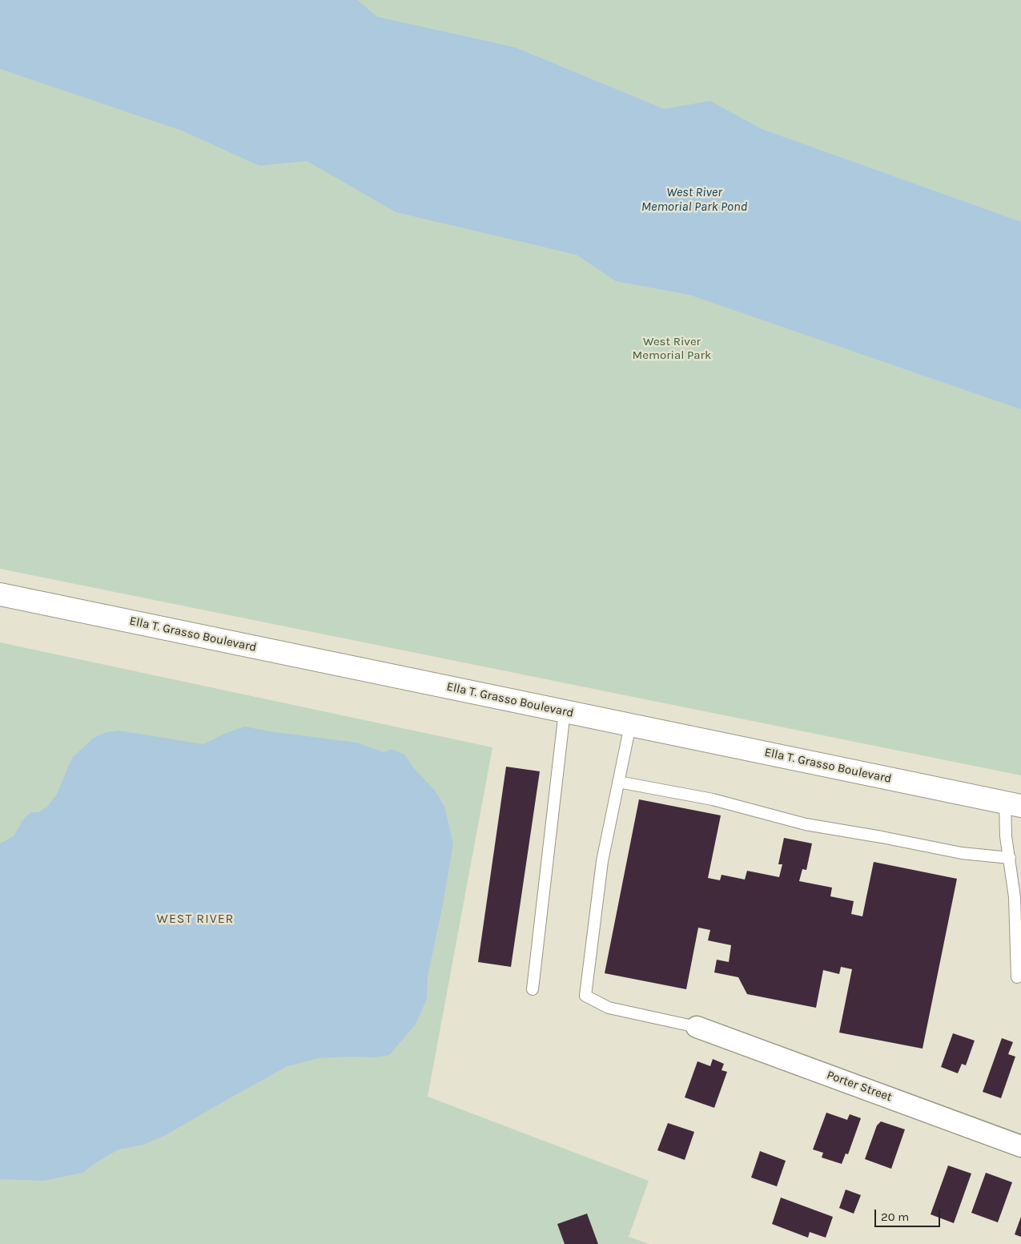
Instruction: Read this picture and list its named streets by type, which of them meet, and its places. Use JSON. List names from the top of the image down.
{
  "streets": {
    "main road": ["Ella T. Grasso Boulevard"],
    "street": ["Porter Street"]
  },
  "districts": ["WEST RIVER"],
  "water": ["West River Memorial Park Pond"],
  "parks": ["West River Memorial Park"],
  "scale_bar": "20 m"
}
